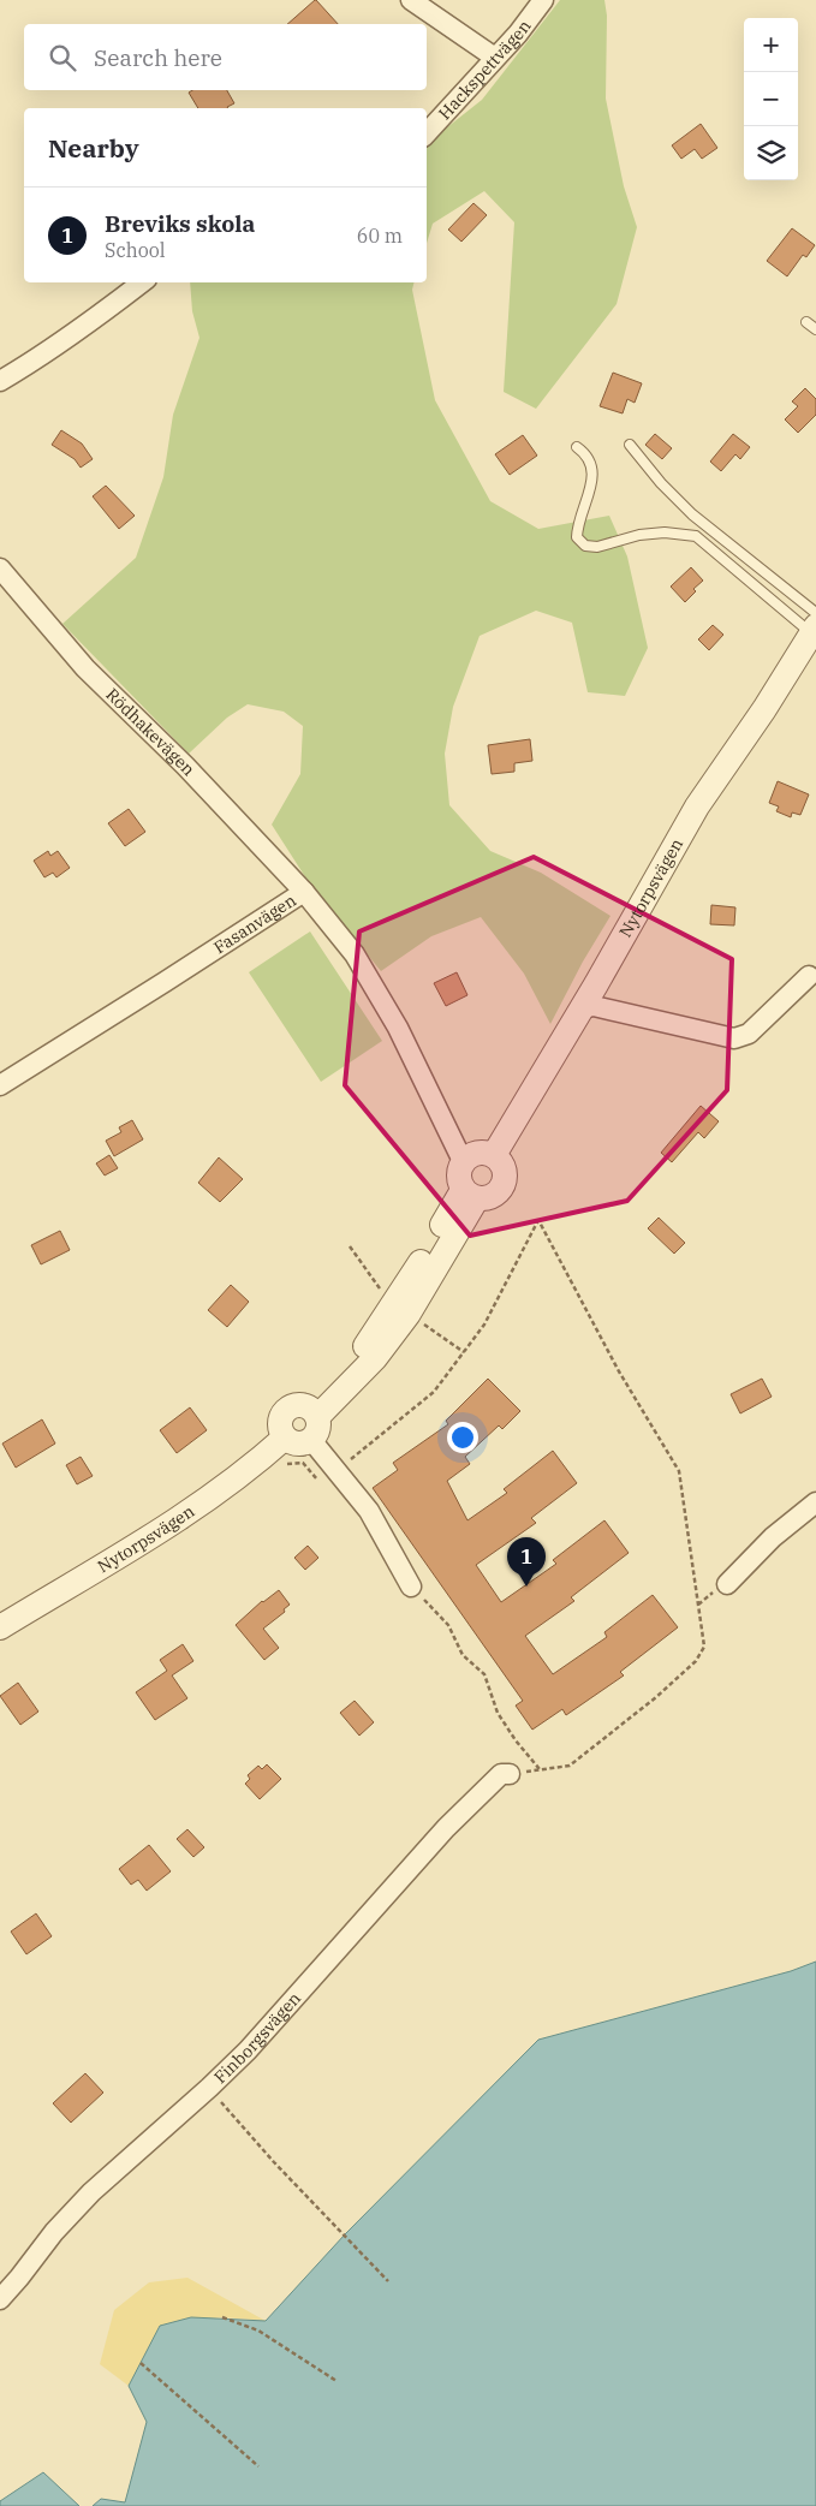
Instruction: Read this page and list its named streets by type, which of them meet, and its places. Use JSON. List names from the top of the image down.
{
  "streets": {
    "street": [
      "Hackspettvägen",
      "Rödhakevägen",
      "Nytorpsvägen",
      "Fasanvägen",
      "Finborgsvägen"
    ]
  },
  "crossings": [
    ["Rödhakevägen", "Fasanvägen"],
    ["Nytorpsvägen", "Fasanvägen"]
  ],
  "page": {
    "map_buttons": ["+", "−"],
    "search": "Search here",
    "heading": "Nearby",
    "list": [
      {
        "mark": "1",
        "name": "Breviks skola",
        "note": "School",
        "value": "60 m"
      }
    ],
    "pins": "1"
  }
}
